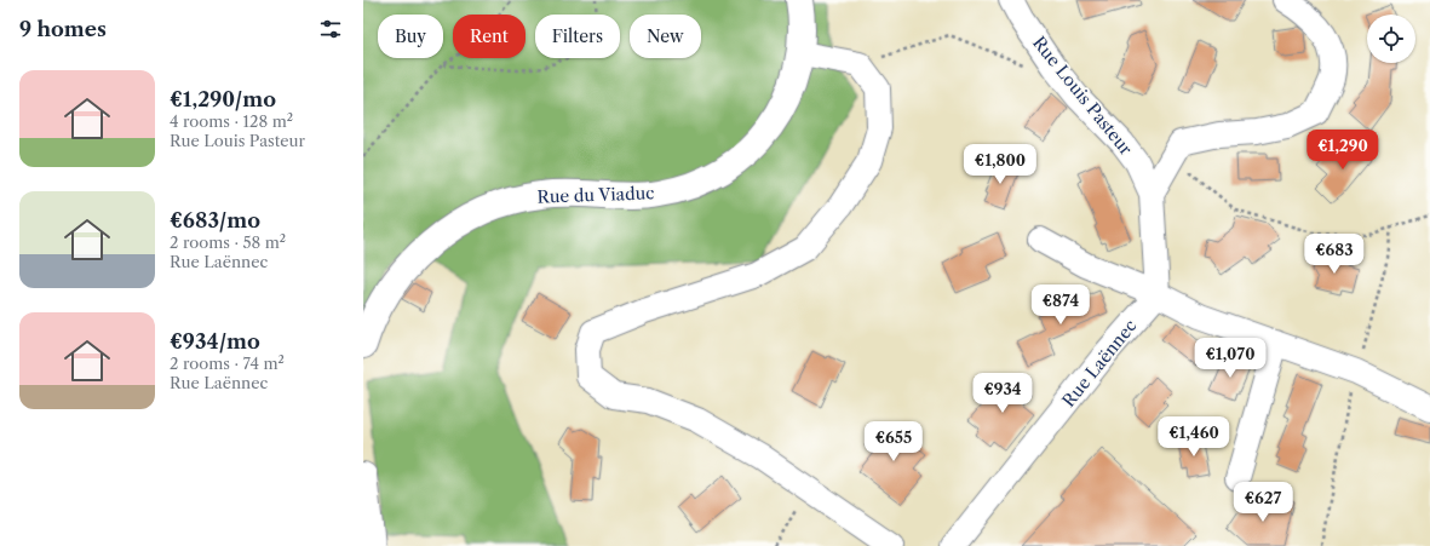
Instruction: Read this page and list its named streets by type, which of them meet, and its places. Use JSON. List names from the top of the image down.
{
  "streets": {
    "main road": ["Rue du Viaduc"],
    "street": ["Rue Louis Pasteur", "Rue Laënnec"]
  },
  "crossings": [
    ["Rue Louis Pasteur", "Rue Laënnec"]
  ],
  "page": {
    "heading": "9 homes",
    "chip": [
      "Buy",
      "Rent",
      "Filters",
      "New"
    ],
    "list": [
      {
        "name": "€1,290/mo",
        "note": "4 rooms · 128 m² · Rue Louis Pasteur"
      },
      {
        "name": "€683/mo",
        "note": "2 rooms · 58 m² · Rue Laënnec"
      },
      {
        "name": "€934/mo",
        "note": "2 rooms · 74 m² · Rue Laënnec"
      }
    ],
    "price": [
      "€1,290",
      "€1,800",
      "€683",
      "€874",
      "€1,070",
      "€934",
      "€1,460",
      "€655",
      "€627"
    ]
  }
}
